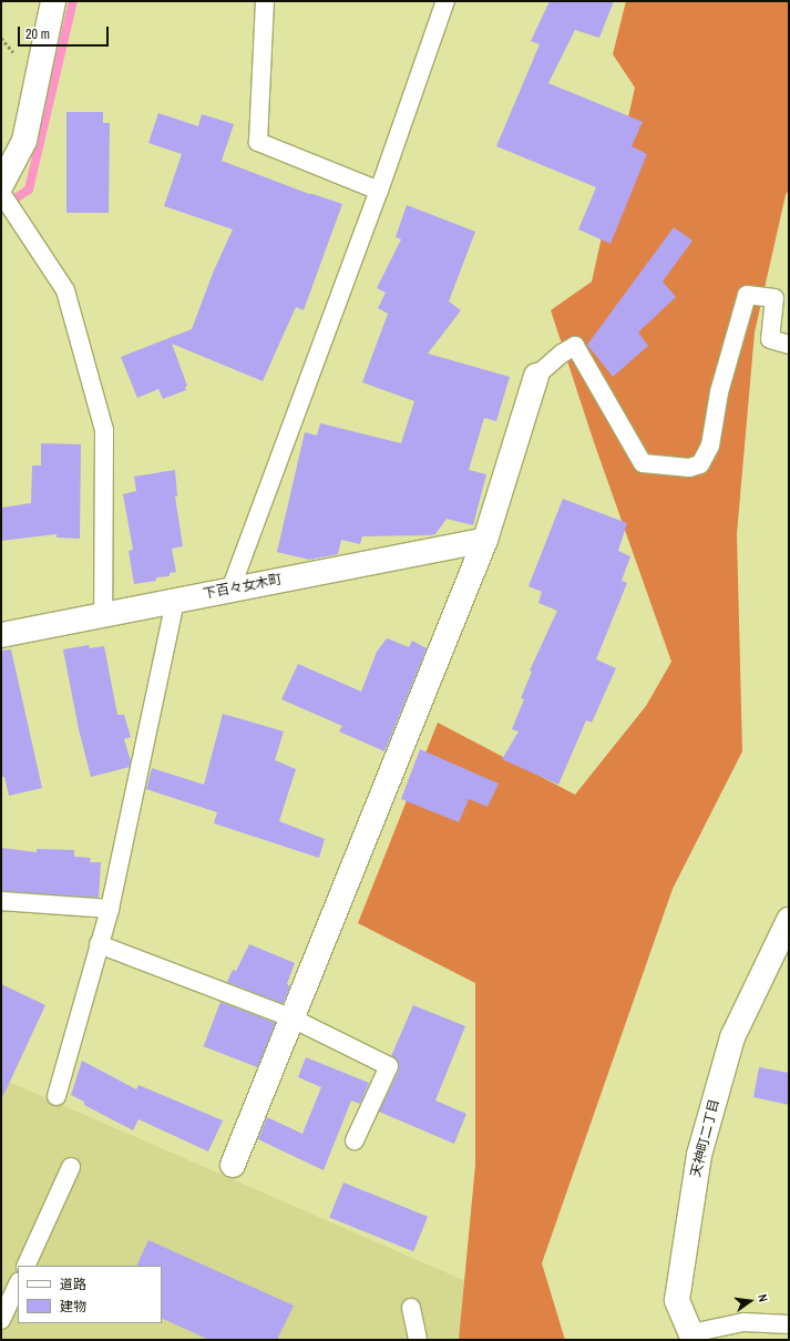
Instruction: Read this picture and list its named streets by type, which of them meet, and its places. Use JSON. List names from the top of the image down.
{
  "streets": {
    "street": ["下百々女木町", "天神町二丁目"]
  },
  "legend": ["道路", "建物"],
  "scale_bar": "20 m",
  "north": "right"
}
